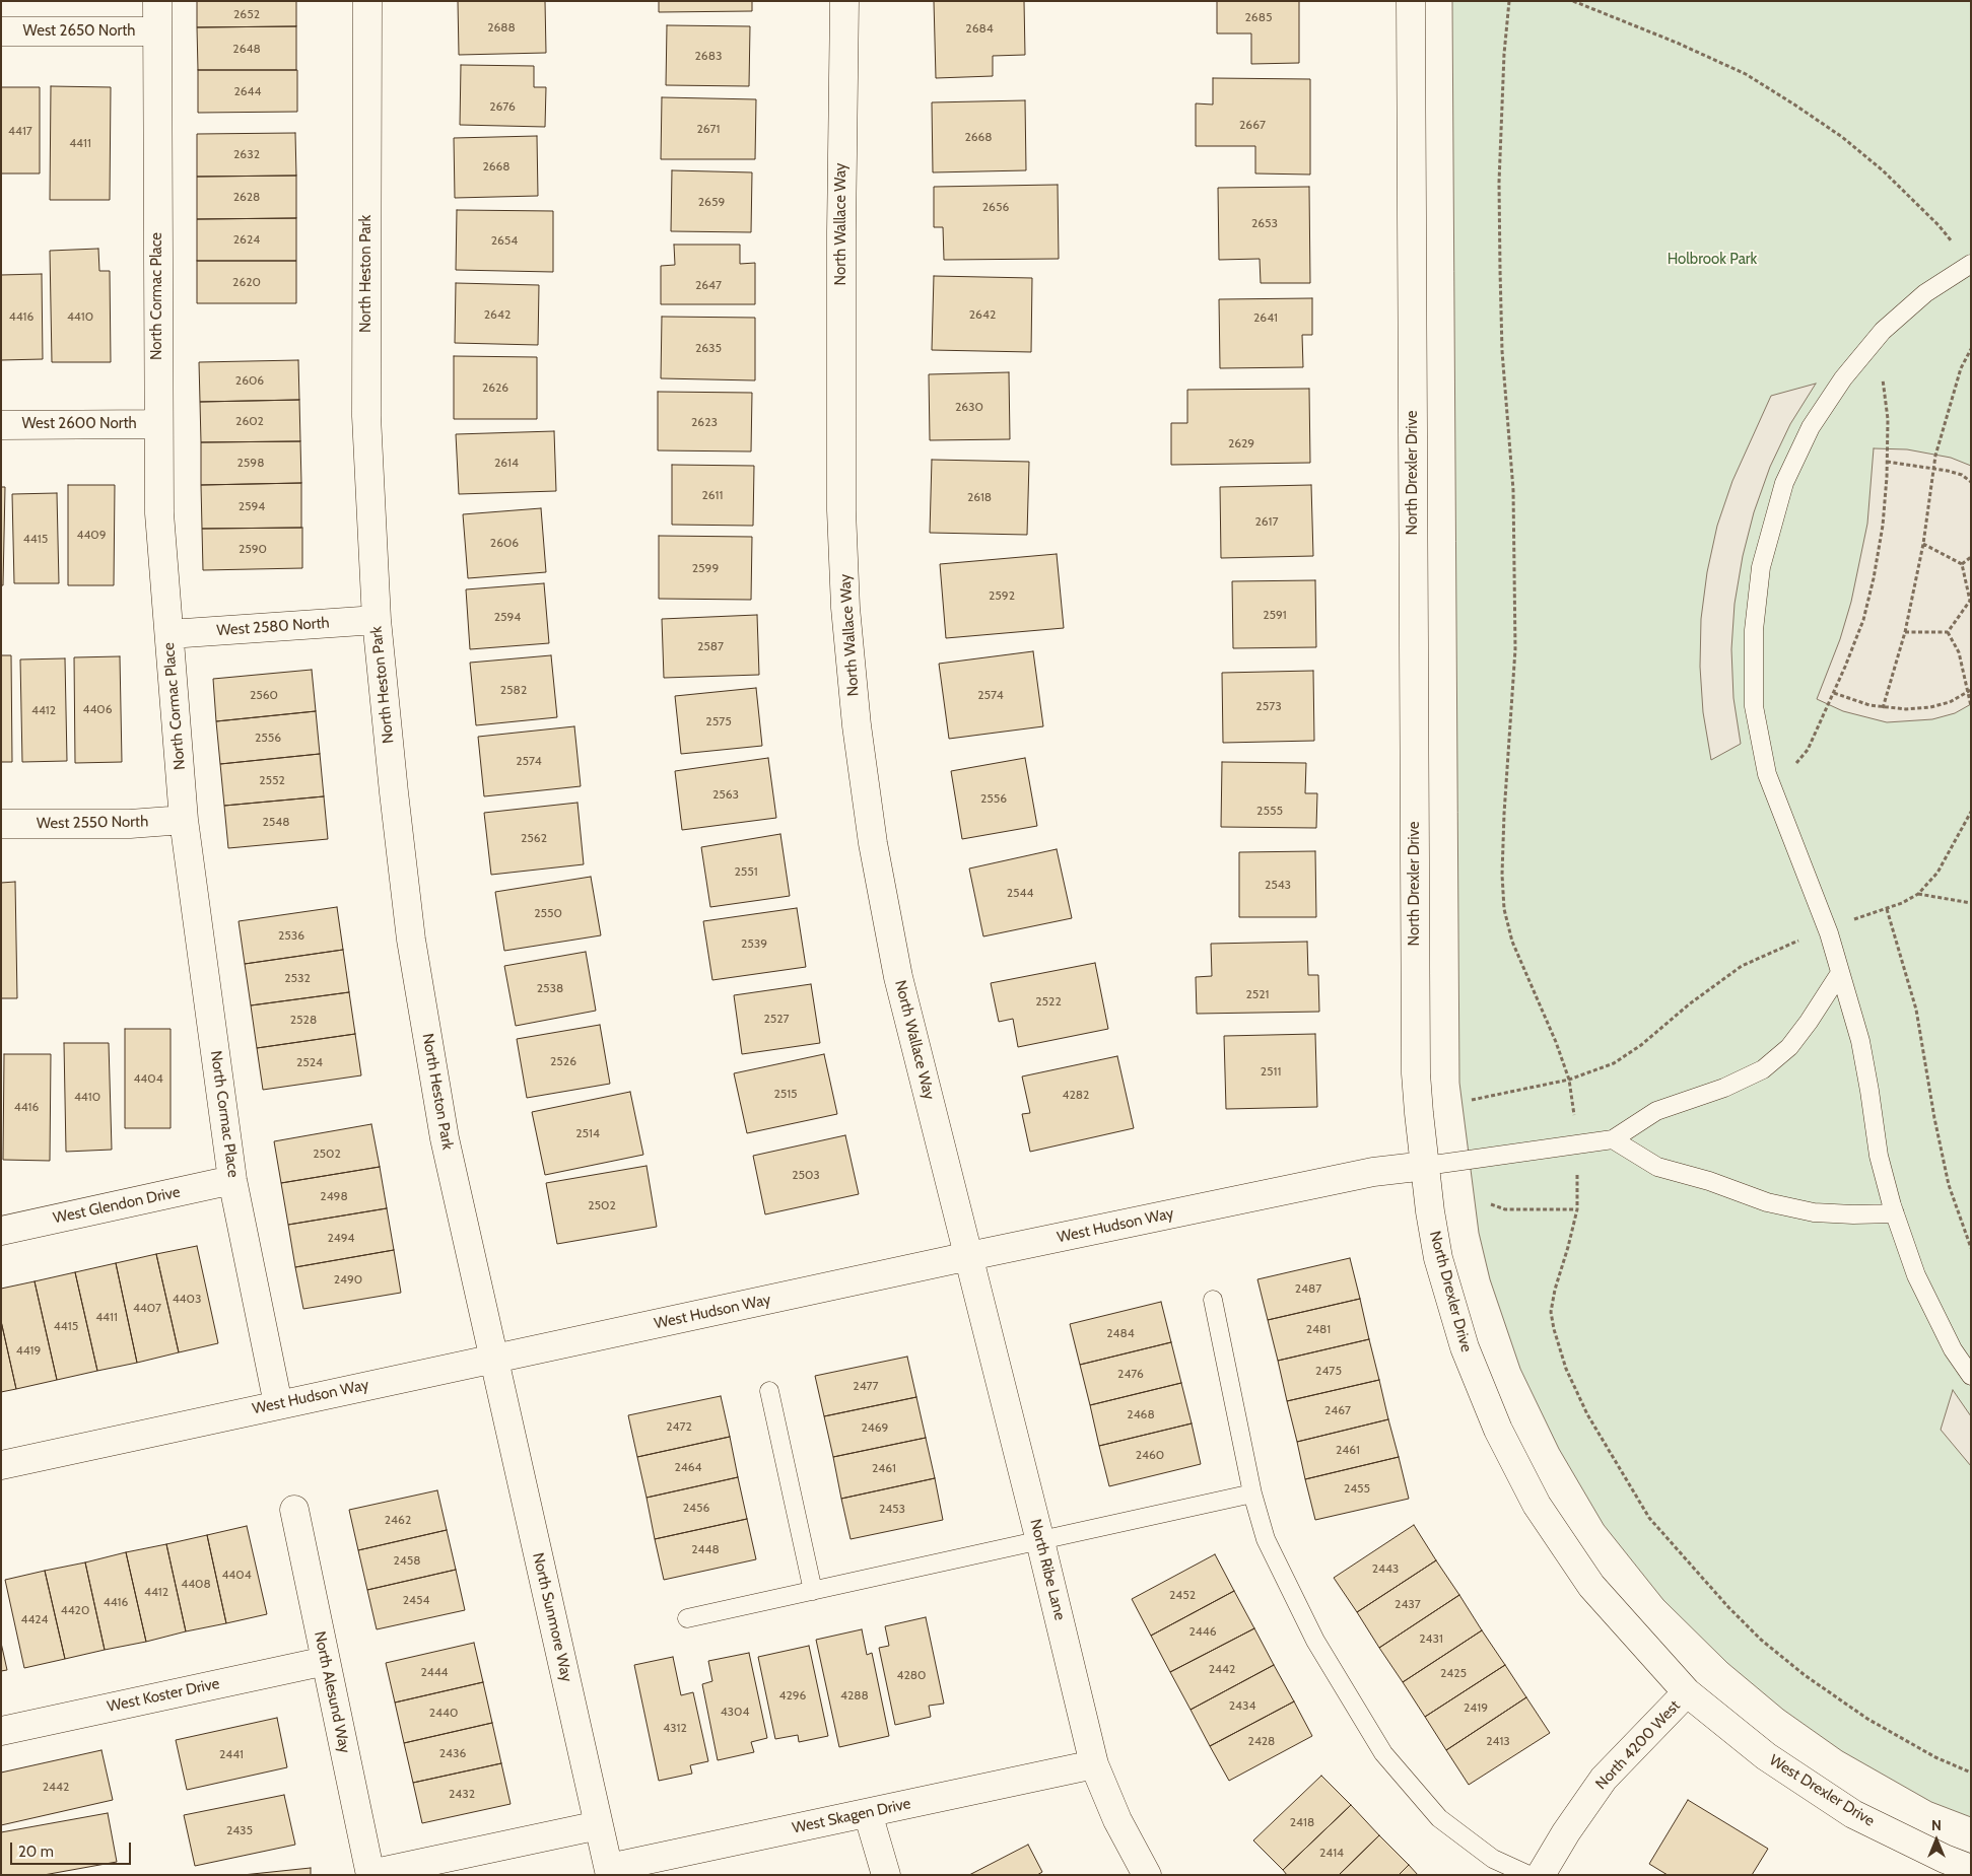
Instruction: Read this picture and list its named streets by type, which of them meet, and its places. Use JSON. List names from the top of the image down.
{
  "streets": {
    "street": [
      "West 2650 North",
      "North Wallace Way",
      "North Heston Park",
      "North Cormac Place",
      "West 2600 North",
      "North Drexler Drive",
      "West 2580 North",
      "West 2550 North",
      "West Glendon Drive",
      "West Hudson Way",
      "North Ribe Lane",
      "North Sunmore Way",
      "North Alesund Way",
      "West Koster Drive",
      "North 4200 West",
      "West Drexler Drive",
      "West Skagen Drive"
    ]
  },
  "crossings": [
    ["West 2650 North", "North Cormac Place"],
    ["North Wallace Way", "West Hudson Way"],
    ["North Wallace Way", "North Ribe Lane"],
    ["North Heston Park", "West 2580 North"],
    ["North Heston Park", "West Hudson Way"],
    ["North Heston Park", "North Sunmore Way"],
    ["North Cormac Place", "West 2600 North"],
    ["North Cormac Place", "West 2580 North"],
    ["North Cormac Place", "West 2550 North"],
    ["North Cormac Place", "West Glendon Drive"],
    ["North Cormac Place", "West Hudson Way"],
    ["North Drexler Drive", "West Hudson Way"],
    ["North Drexler Drive", "North 4200 West"],
    ["North Drexler Drive", "West Drexler Drive"],
    ["West Hudson Way", "North Ribe Lane"],
    ["West Hudson Way", "North Sunmore Way"],
    ["North Ribe Lane", "West Skagen Drive"],
    ["North Sunmore Way", "West Skagen Drive"],
    ["North Alesund Way", "West Koster Drive"],
    ["North 4200 West", "West Drexler Drive"]
  ],
  "parks": ["Holbrook Park"],
  "house_numbers": [
    "2652",
    "2685",
    "2688",
    "2684",
    "2648",
    "2683",
    "2644",
    "2676",
    "2667",
    "2671",
    "4417",
    "2668",
    "4411",
    "2632",
    "2668",
    "2628",
    "2659",
    "2656",
    "2653",
    "2624",
    "2654",
    "2620",
    "2647",
    "2642",
    "2642",
    "4416",
    "4410",
    "2641",
    "2635",
    "2606",
    "2626",
    "2630",
    "2602",
    "2623",
    "2629",
    "2598",
    "2614",
    "2611",
    "2618",
    "2594",
    "2617",
    "4409",
    "4415",
    "2606",
    "2590",
    "2599",
    "2592",
    "2591",
    "2594",
    "2587",
    "2582",
    "2560",
    "2574",
    "2573",
    "4406",
    "4412",
    "2575",
    "2556",
    "2574",
    "2552",
    "2563",
    "2556",
    "2555",
    "2548",
    "2562",
    "2551",
    "2543",
    "2544",
    "2550",
    "2536",
    "2539",
    "2532",
    "2538",
    "2521",
    "2522",
    "2527",
    "2528",
    "2526",
    "2524",
    "2511",
    "4404",
    "2515",
    "4282",
    "4410",
    "4416",
    "2514",
    "2502",
    "2503",
    "2498",
    "2502",
    "2494",
    "2490",
    "2487",
    "4403",
    "4407",
    "4411",
    "4415",
    "2481",
    "2484",
    "4419",
    "2475",
    "2476",
    "2477",
    "2467",
    "2468",
    "2472",
    "2469",
    "2461",
    "2460",
    "2464",
    "2461",
    "2455",
    "2456",
    "2453",
    "2462",
    "2448",
    "2458",
    "2443",
    "4404",
    "4408",
    "4412",
    "2452",
    "2454",
    "4416",
    "2437",
    "4420",
    "4424",
    "2446",
    "2431",
    "2442",
    "2444",
    "2425",
    "4280",
    "4296",
    "4288",
    "2434",
    "2419",
    "4304",
    "2440",
    "4312",
    "2428",
    "2413",
    "2436",
    "2441",
    "2442",
    "2432",
    "2418",
    "2435",
    "2414"
  ],
  "scale_bar": "20 m",
  "north": "top"
}
